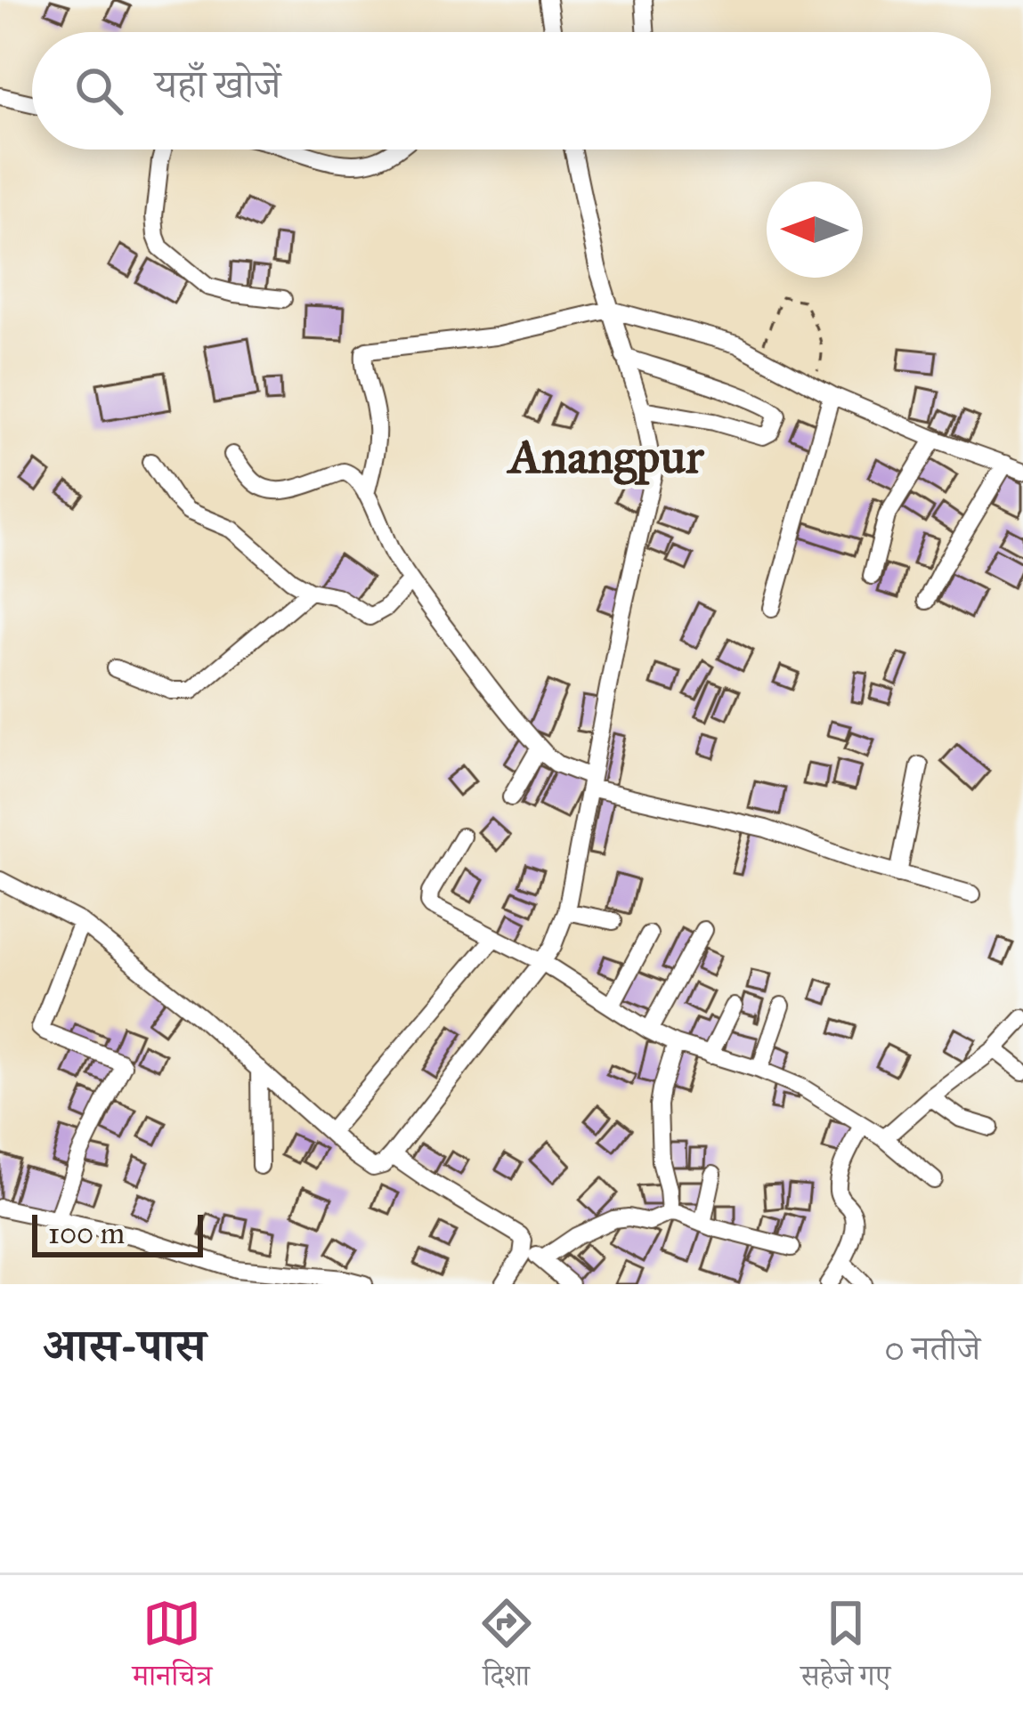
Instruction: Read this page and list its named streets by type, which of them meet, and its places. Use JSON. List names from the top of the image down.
{
  "districts": ["Anangpur"],
  "scale_bar": "100 m",
  "north": "left",
  "page": {
    "search": "यहाँ खोजें",
    "scale": "100 m",
    "heading": ["आस-पास", "0 नतीजे"],
    "nav": ["मानचित्र", "दिशा", "सहेजे गए"]
  }
}
